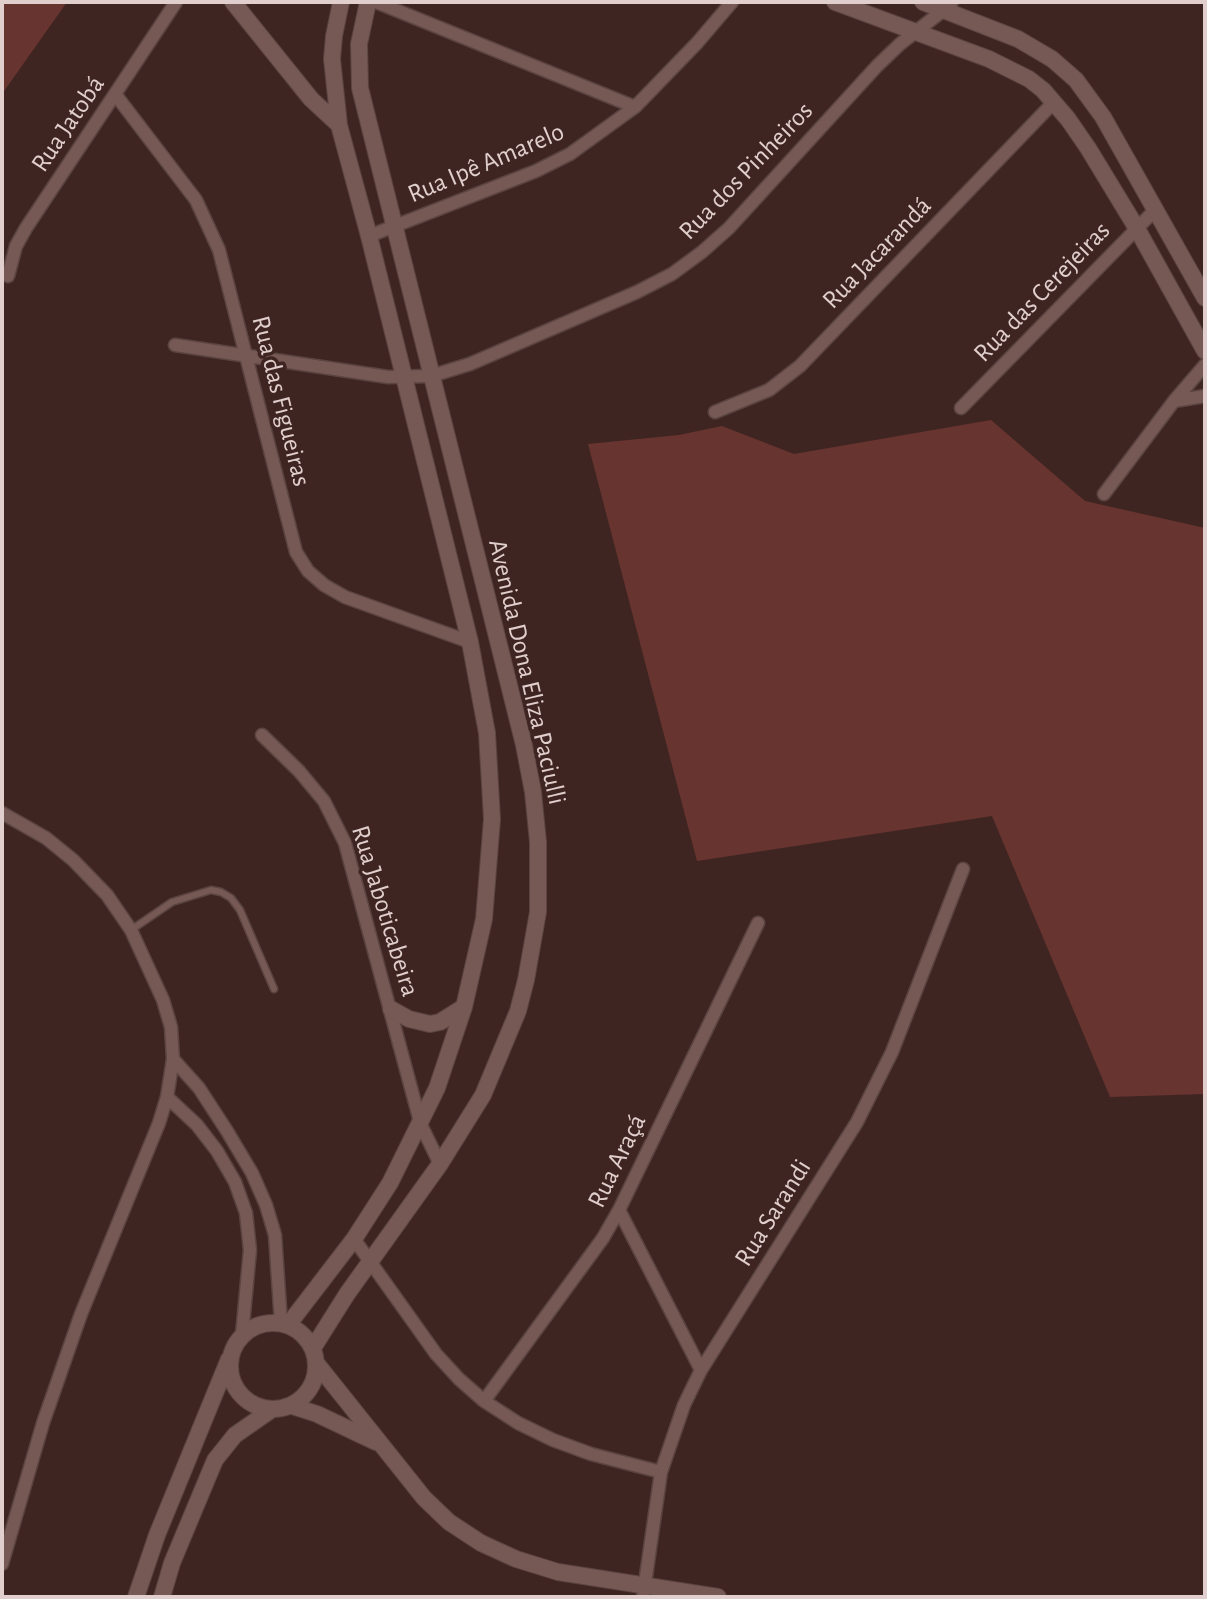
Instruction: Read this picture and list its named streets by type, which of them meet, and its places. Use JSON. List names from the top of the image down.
{
  "streets": {
    "street": [
      "Rua Jatobá",
      "Rua Ipê Amarelo",
      "Rua dos Pinheiros",
      "Rua Jacarandá",
      "Rua das Cerejeiras",
      "Rua das Figueiras",
      "Avenida Dona Eliza Paciulli",
      "Rua Jaboticabeira",
      "Rua Araçá",
      "Rua Sarandi"
    ]
  },
  "crossings": [
    ["Rua Jatobá", "Rua das Figueiras"],
    ["Rua Ipê Amarelo", "Avenida Dona Eliza Paciulli"],
    ["Rua dos Pinheiros", "Rua das Figueiras"],
    ["Rua dos Pinheiros", "Avenida Dona Eliza Paciulli"],
    ["Rua das Figueiras", "Avenida Dona Eliza Paciulli"],
    ["Avenida Dona Eliza Paciulli", "Rua Jaboticabeira"]
  ]
}
